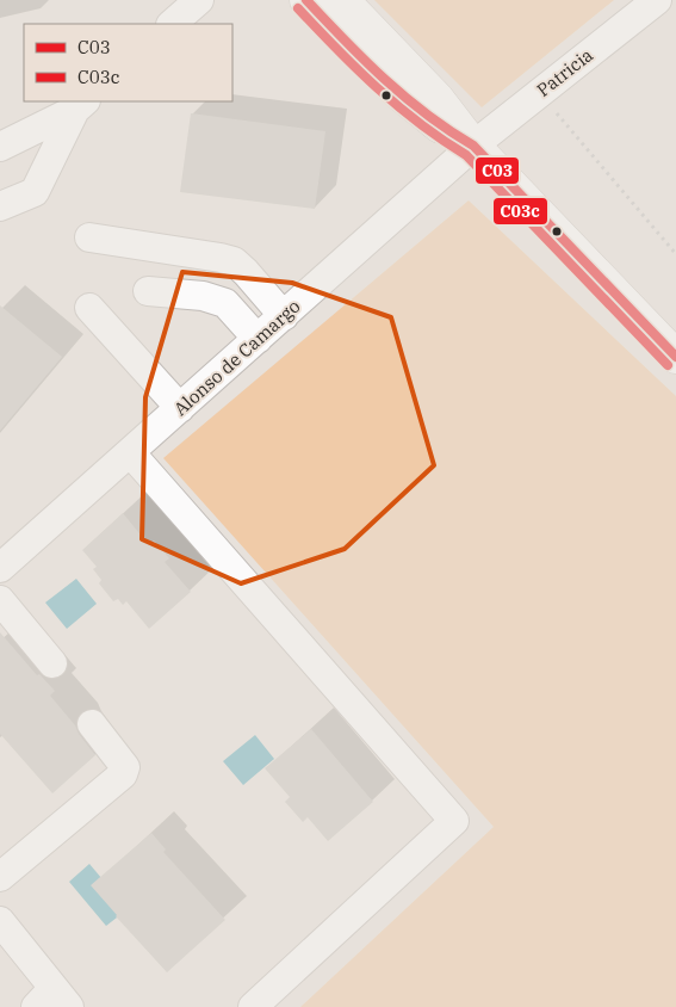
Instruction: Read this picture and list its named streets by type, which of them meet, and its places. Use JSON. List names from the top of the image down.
{
  "streets": {
    "street": ["Patricia", "Alonso de Camargo"]
  },
  "crossings": [
    ["Patricia", "Alonso de Camargo"]
  ],
  "lines": ["transit line C03", "transit line C03c"],
  "legend": ["C03", "C03c"]
}
